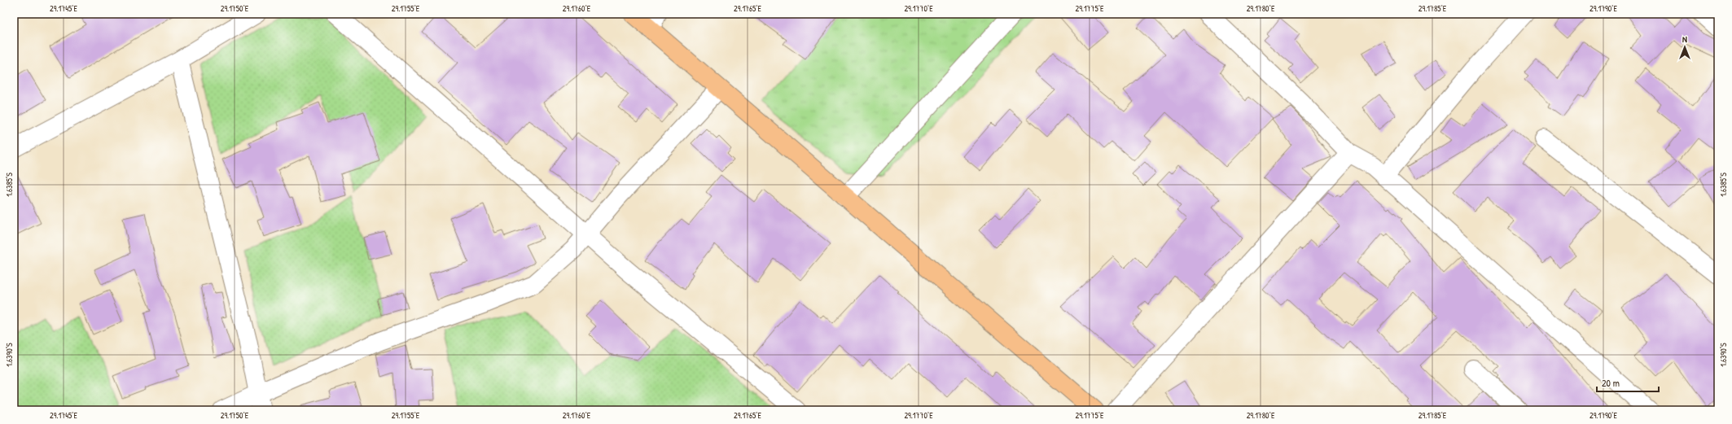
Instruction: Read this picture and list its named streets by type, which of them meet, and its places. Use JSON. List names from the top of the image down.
{
  "scale_bar": "20 m",
  "north": "top",
  "coordinates": [
    "29.1745°E",
    "29.1750°E",
    "29.1755°E",
    "29.1760°E",
    "29.1765°E",
    "29.1770°E",
    "29.1775°E",
    "29.1780°E",
    "29.1785°E",
    "29.1790°E",
    "1.6385°S",
    "1.6390°S"
  ]
}
